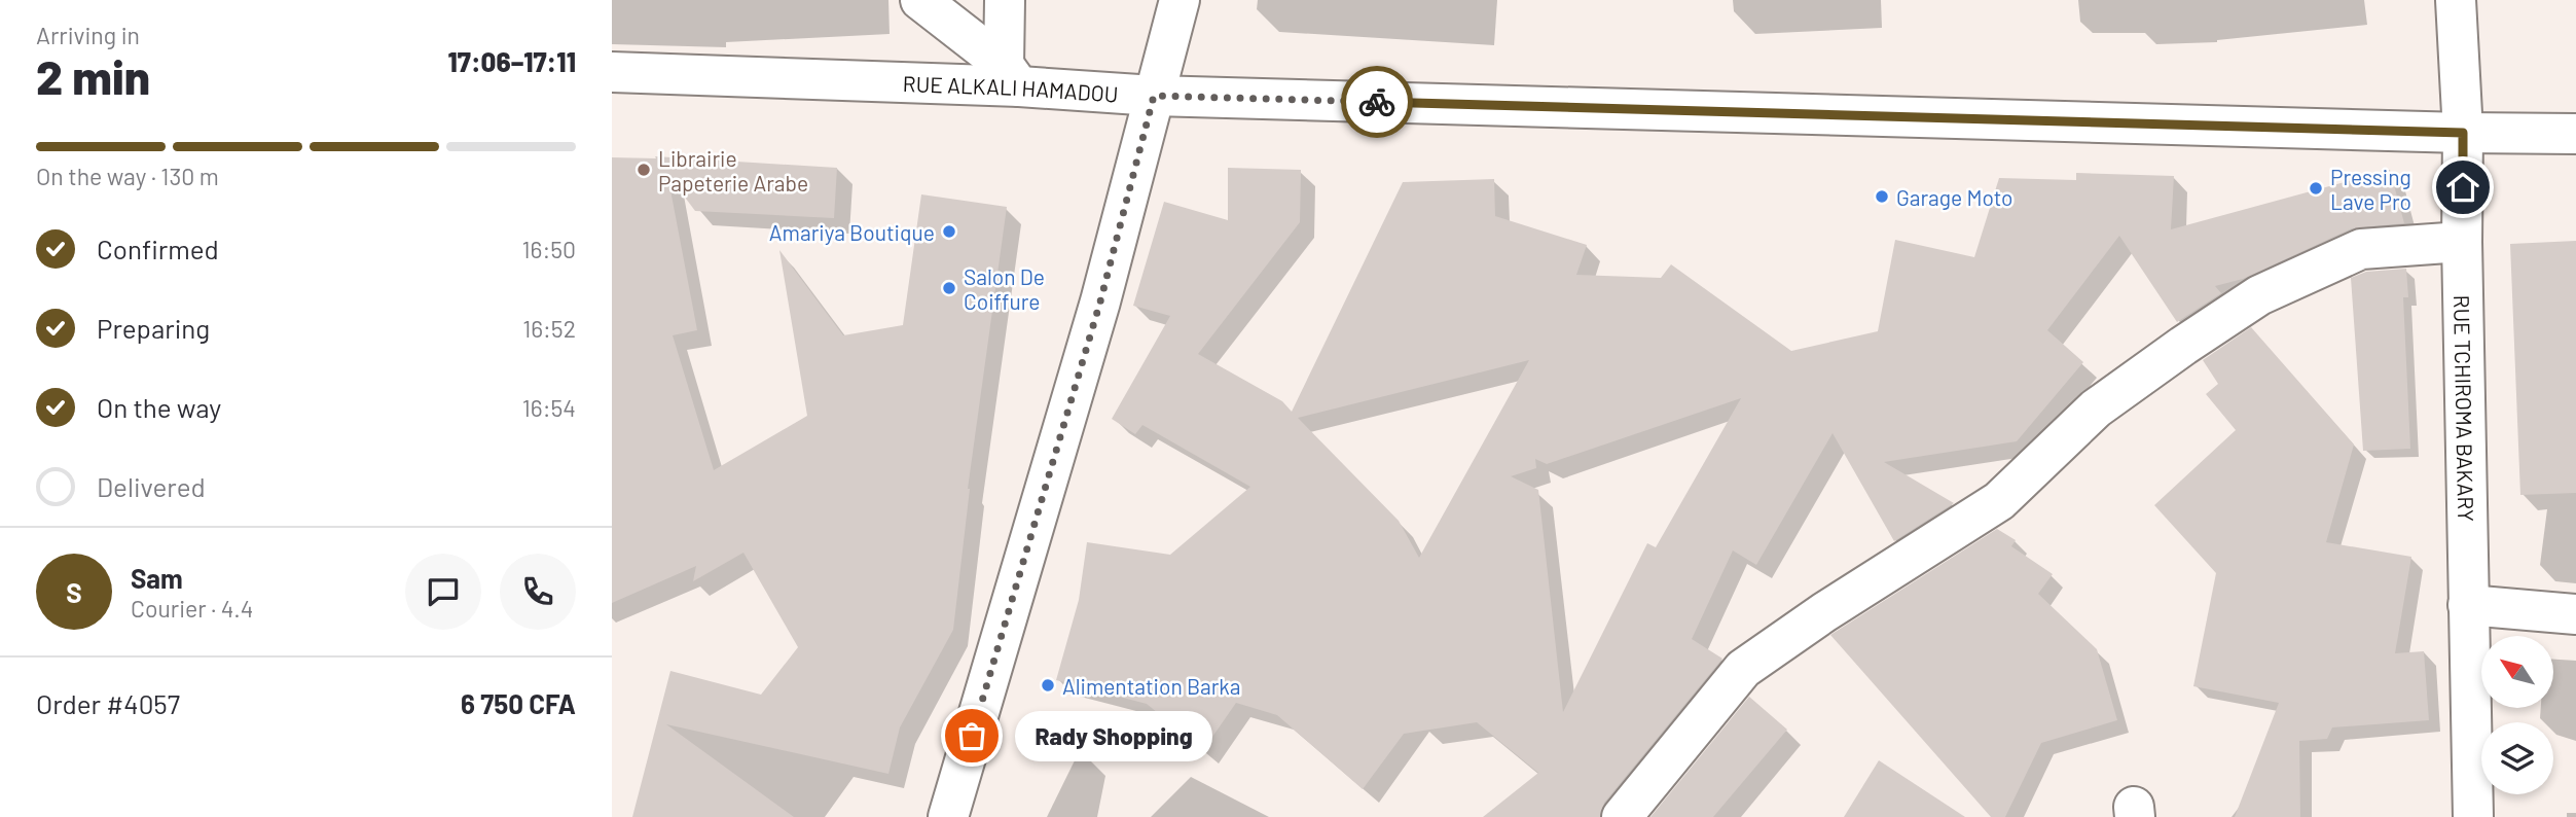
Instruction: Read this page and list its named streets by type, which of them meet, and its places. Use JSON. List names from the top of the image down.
{
  "streets": {
    "street": ["RUE ALKALI HAMADOU", "RUE TCHIROMA BAKARY"]
  },
  "crossings": [
    ["RUE ALKALI HAMADOU", "RUE TCHIROMA BAKARY"]
  ],
  "places": [
    "Librairie Papeterie Arabe",
    "Pressing Lave Pro",
    "Garage Moto",
    "Amariya Boutique",
    "Salon De Coiffure",
    "Alimentation Barka",
    "Rady Shopping"
  ],
  "north": "top left",
  "page": {
    "heading": ["2 min", "Arriving in", "17:06–17:11"],
    "panel": [
      "Sam",
      "Courier · 4.4",
      "Order #4057",
      "6 750 CFA"
    ],
    "bar": "On the way · 130 m",
    "list": [
      ["Confirmed", "16:50"],
      ["Preparing", "16:52"],
      ["On the way", "16:54"],
      "Delivered"
    ],
    "round": "S",
    "bubble": "Rady Shopping"
  }
}
